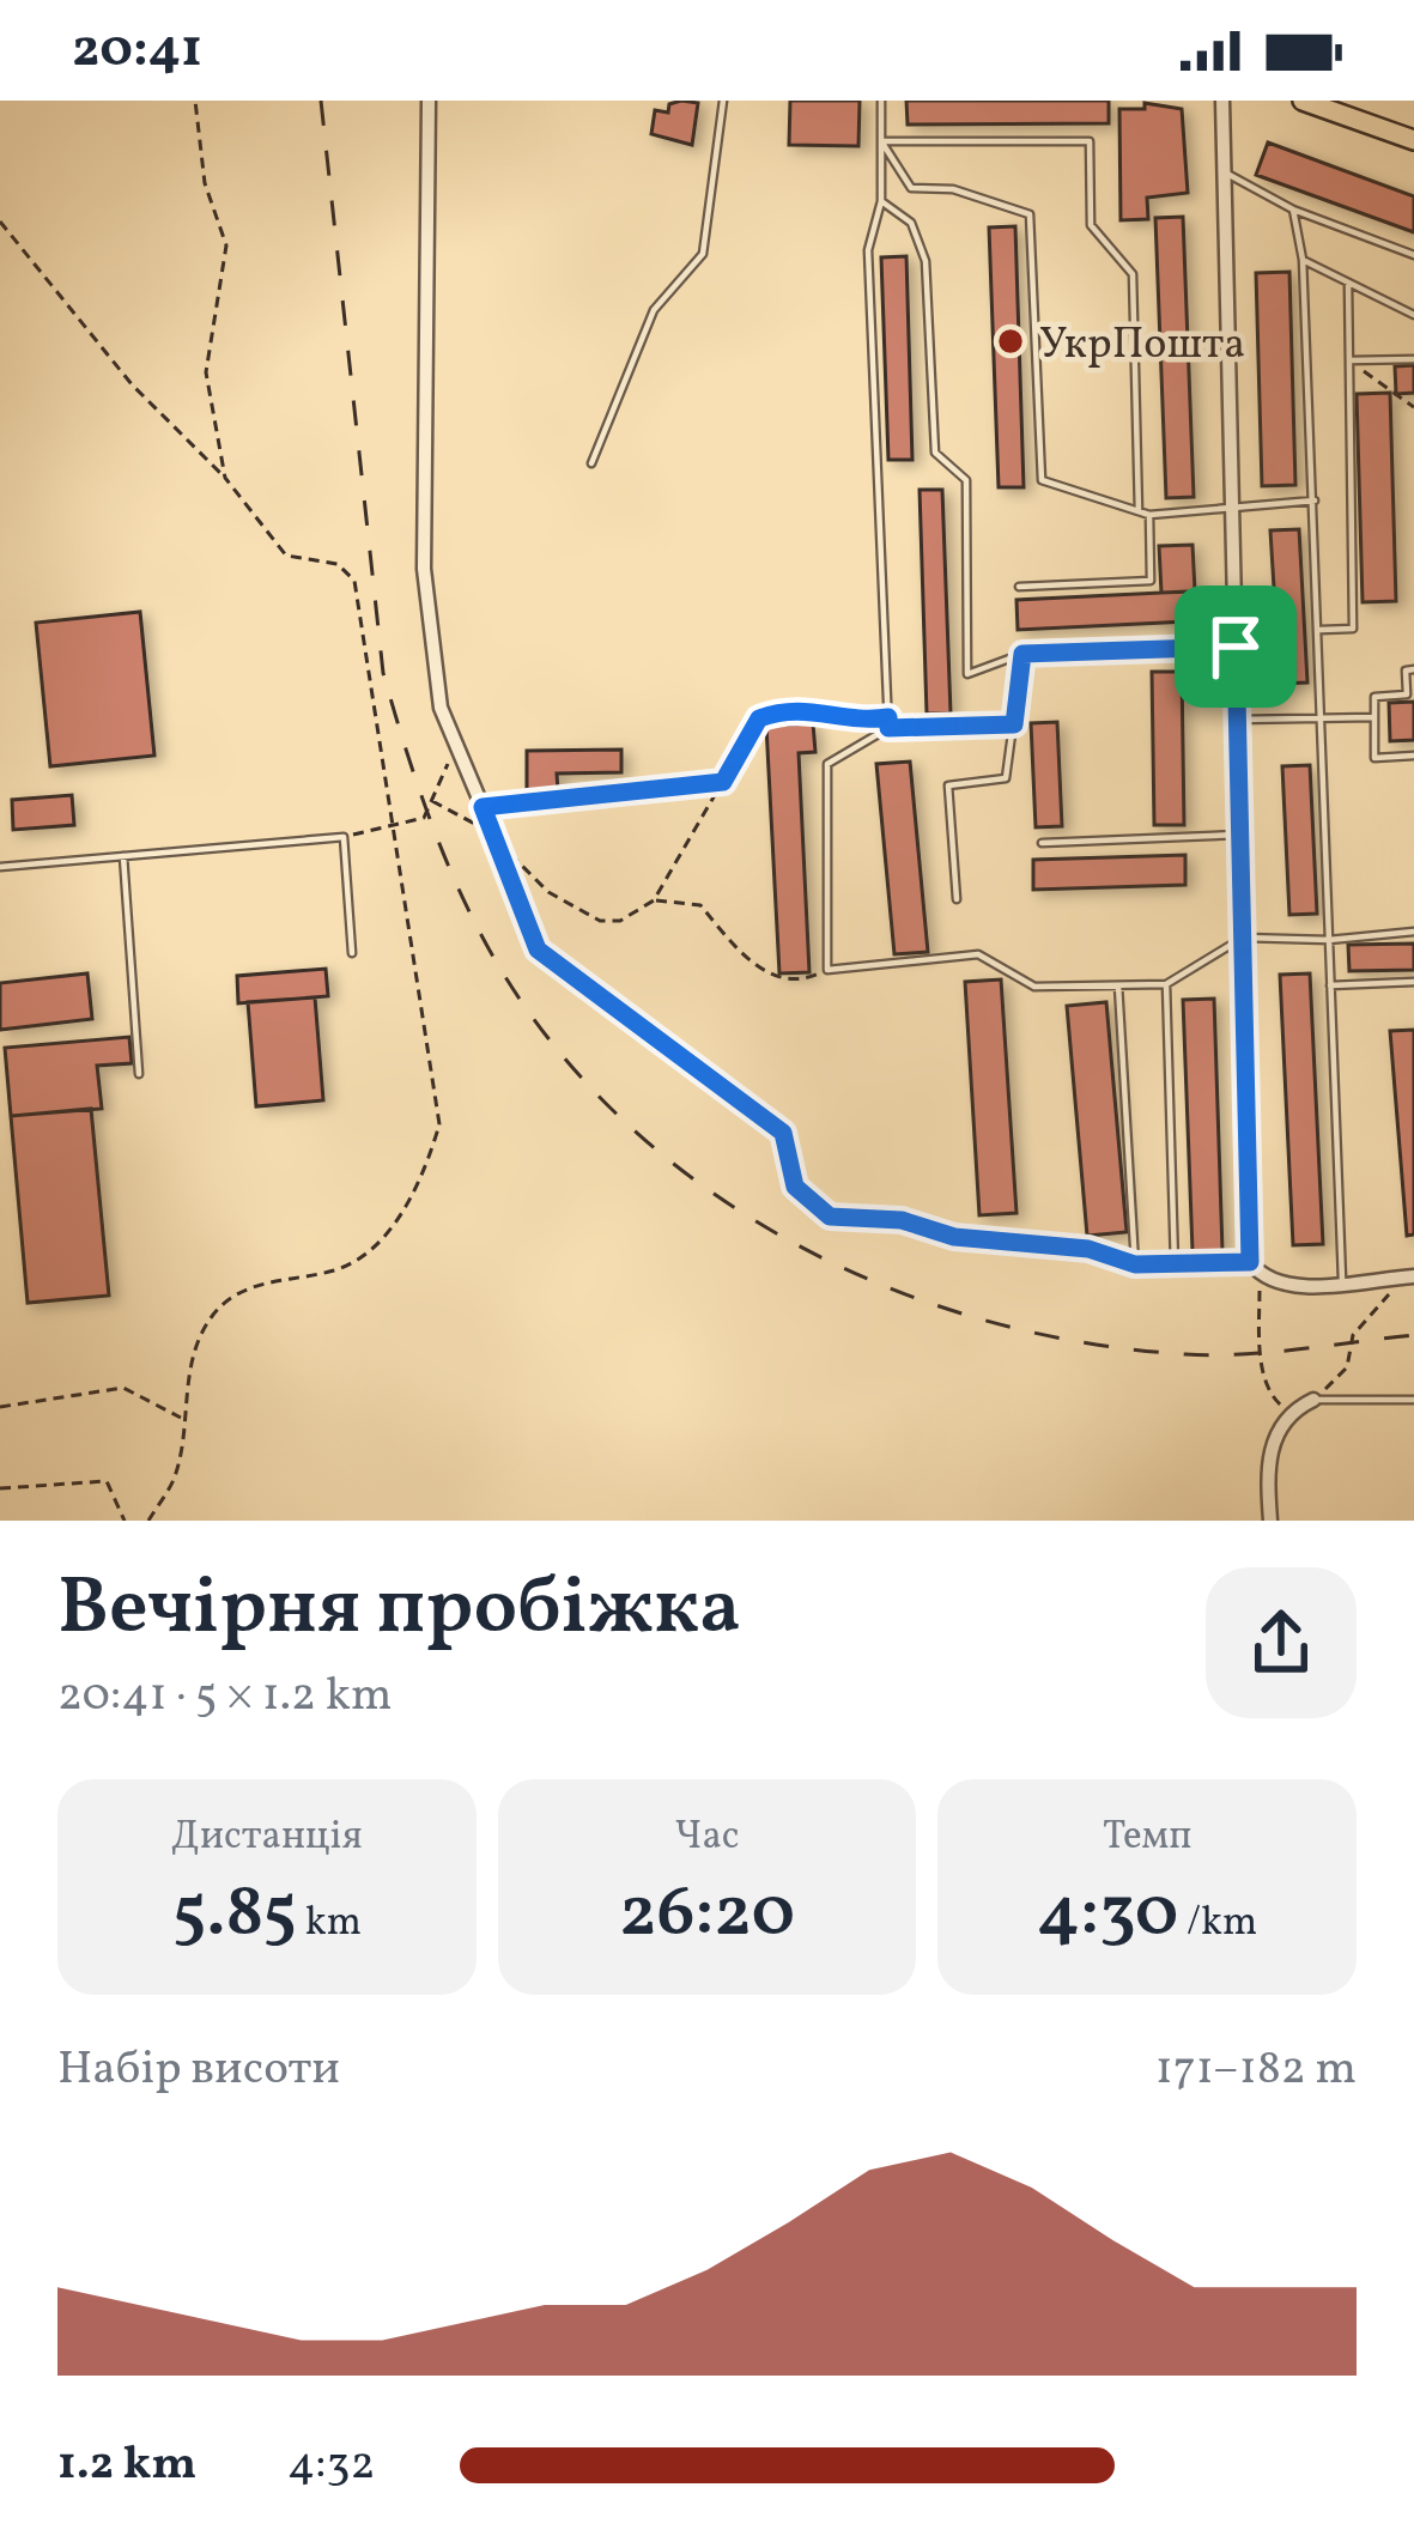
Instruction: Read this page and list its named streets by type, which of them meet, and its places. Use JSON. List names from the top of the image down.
{
  "places": ["УкрПошта"],
  "page": {
    "status": "20:41",
    "heading": ["Вечірня пробіжка", "20:41 · 5 × 1.2 km"],
    "stats": [
      ["Дистанція", "5.85 km"],
      ["Час", "26:20"],
      ["Темп", "4:30 /km"]
    ],
    "chart": ["Набір висоти", "171–182 m"],
    "list": [
      {
        "name": "1.2 km",
        "note": "4:32"
      }
    ]
  }
}
